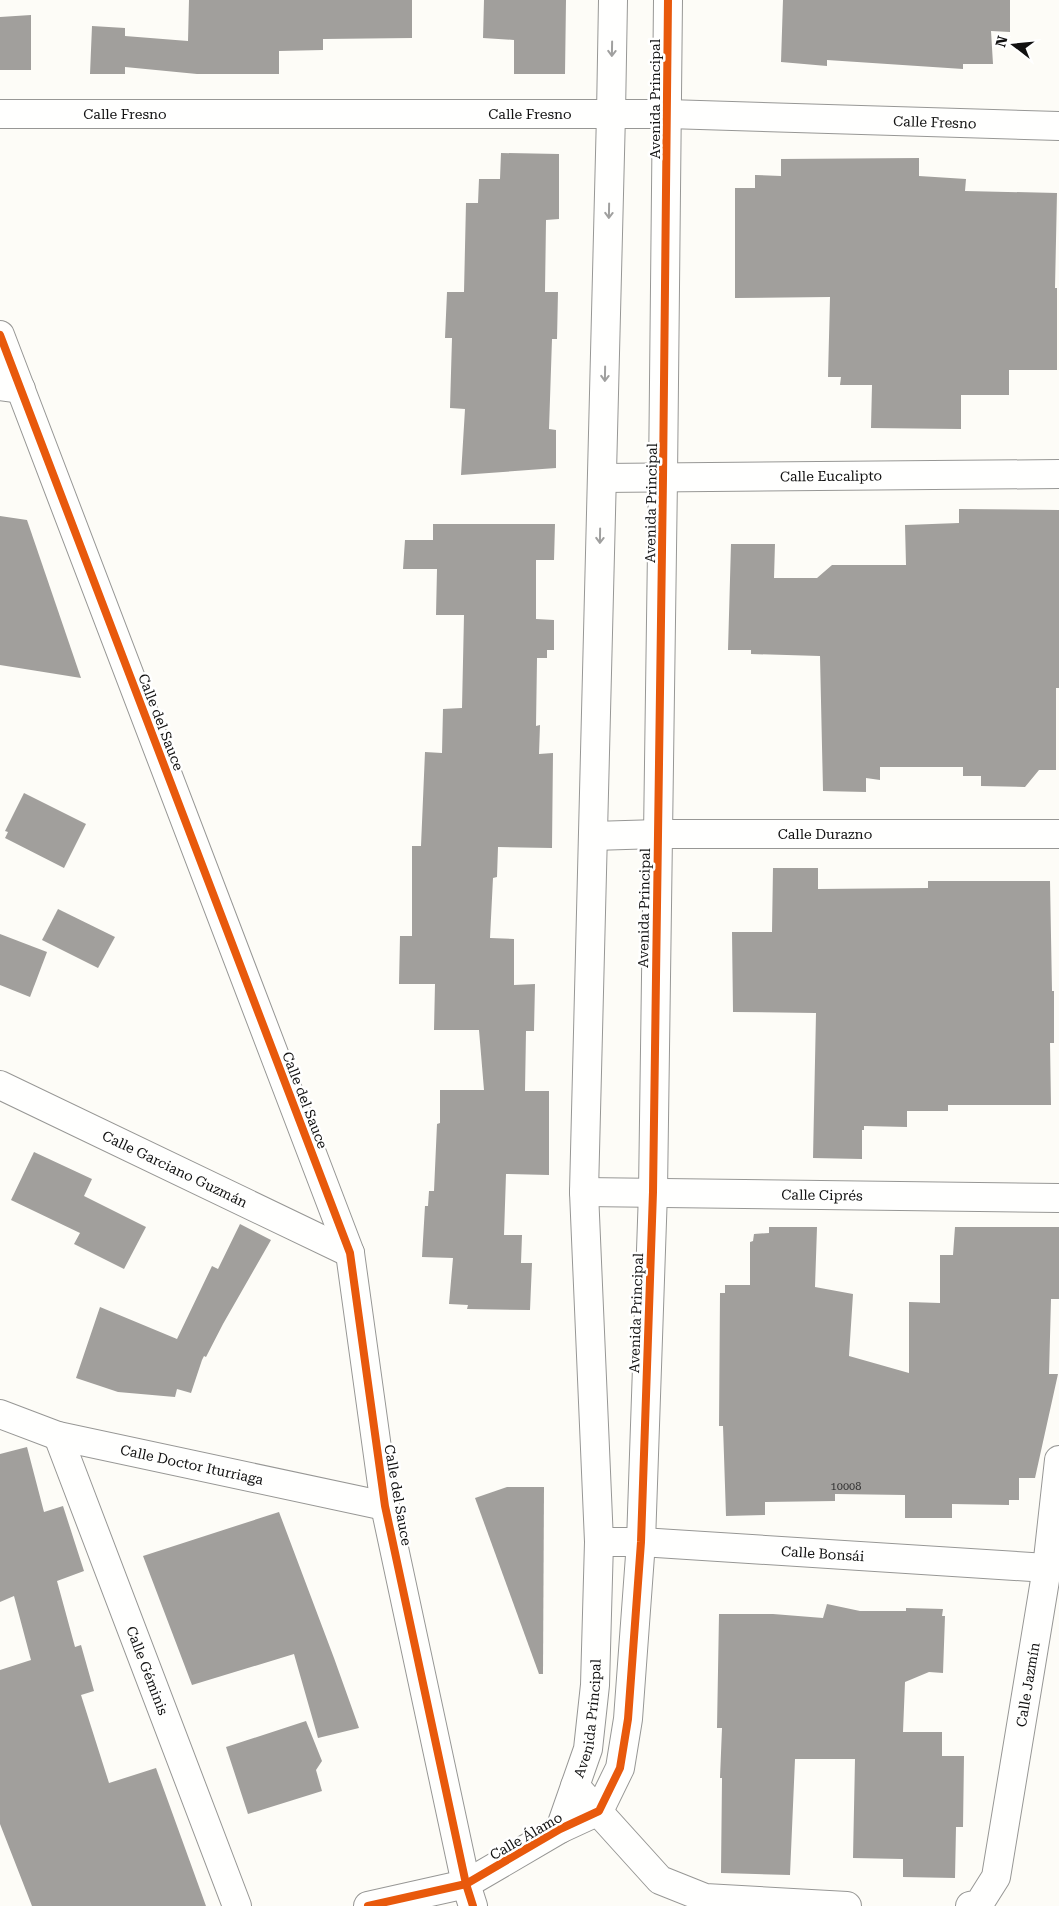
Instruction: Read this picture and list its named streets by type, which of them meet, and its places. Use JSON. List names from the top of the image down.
{
  "streets": {
    "street": [
      "Avenida Principal",
      "Calle Fresno",
      "Calle Eucalipto",
      "Calle del Sauce",
      "Calle Durazno",
      "Calle Garciano Guzmán",
      "Calle Ciprés",
      "Calle Doctor Iturriaga",
      "Calle Bonsái",
      "Calle Géminis",
      "Calle Jazmín",
      "Calle Álamo"
    ]
  },
  "crossings": [
    ["Avenida Principal", "Calle Fresno"],
    ["Avenida Principal", "Calle Eucalipto"],
    ["Avenida Principal", "Calle Durazno"],
    ["Avenida Principal", "Calle Ciprés"],
    ["Avenida Principal", "Calle Bonsái"],
    ["Avenida Principal", "Calle Álamo"],
    ["Calle del Sauce", "Calle Garciano Guzmán"],
    ["Calle del Sauce", "Calle Doctor Iturriaga"],
    ["Calle del Sauce", "Calle Álamo"],
    ["Calle Doctor Iturriaga", "Calle Géminis"],
    ["Calle Bonsái", "Calle Jazmín"]
  ],
  "house_numbers": ["10008"],
  "north": "left"
}
